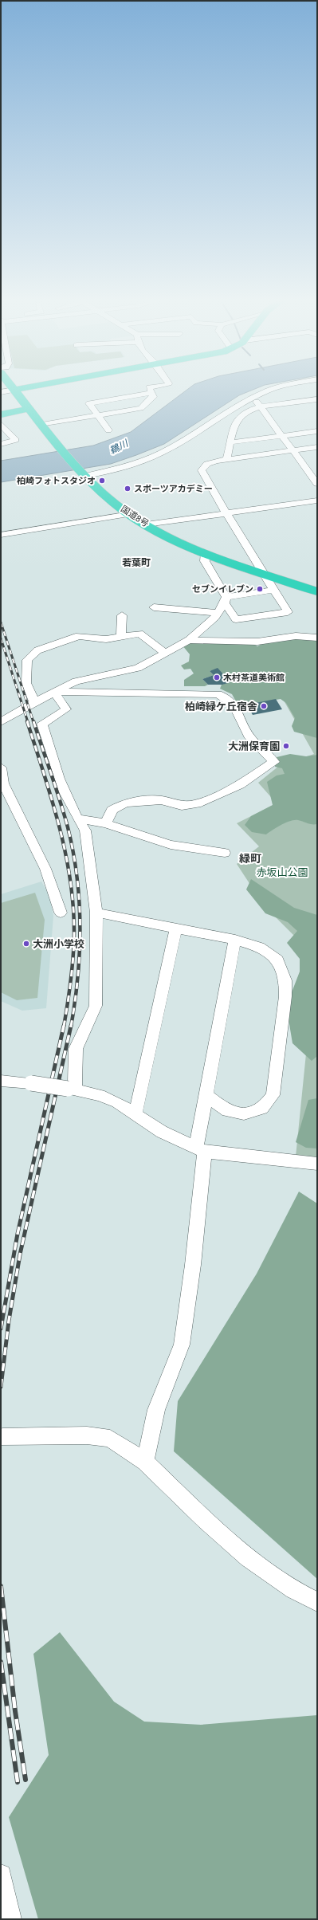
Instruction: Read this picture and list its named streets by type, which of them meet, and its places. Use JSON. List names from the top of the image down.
{
  "streets": {
    "highway": ["国道8号"]
  },
  "districts": ["若葉町", "緑町"],
  "water": ["鵜川"],
  "parks": ["赤坂山公園"],
  "places": [
    "柏崎フォトスタジオ",
    "スポーツアカデミー",
    "セブンイレブン",
    "木村茶道美術館",
    "柏崎緑ケ丘宿舎",
    "大洲保育園",
    "大洲小学校"
  ]
}
